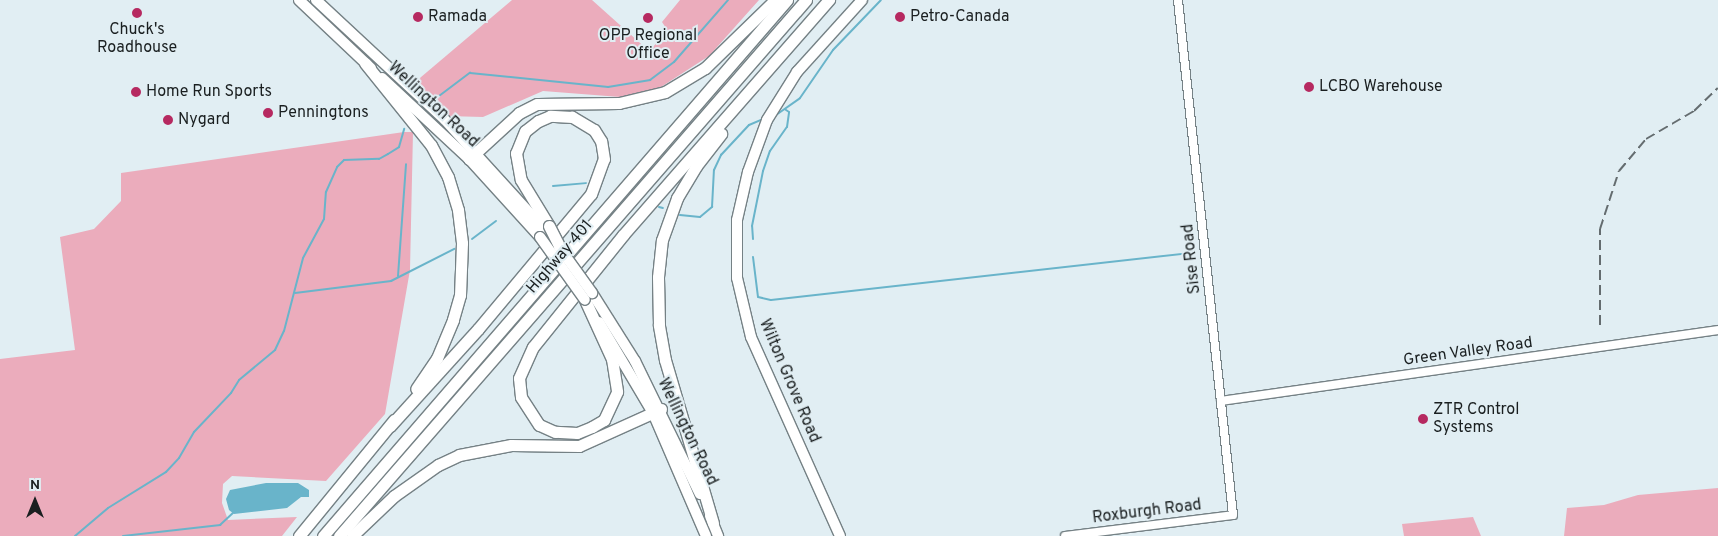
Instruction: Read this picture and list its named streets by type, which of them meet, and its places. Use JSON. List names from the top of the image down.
{
  "streets": {
    "highway": ["Highway 401"],
    "main road": ["Wellington Road", "Wilton Grove Road"],
    "street": ["Sise Road", "Green Valley Road", "Roxburgh Road"]
  },
  "crossings": [
    ["Sise Road", "Green Valley Road"],
    ["Sise Road", "Roxburgh Road"]
  ],
  "places": [
    "Chuck's Roadhouse",
    "Ramada",
    "Petro-Canada",
    "OPP Regional Office",
    "LCBO Warehouse",
    "Home Run Sports",
    "Penningtons",
    "Nygard",
    "ZTR Control Systems"
  ],
  "north": "top"
}
